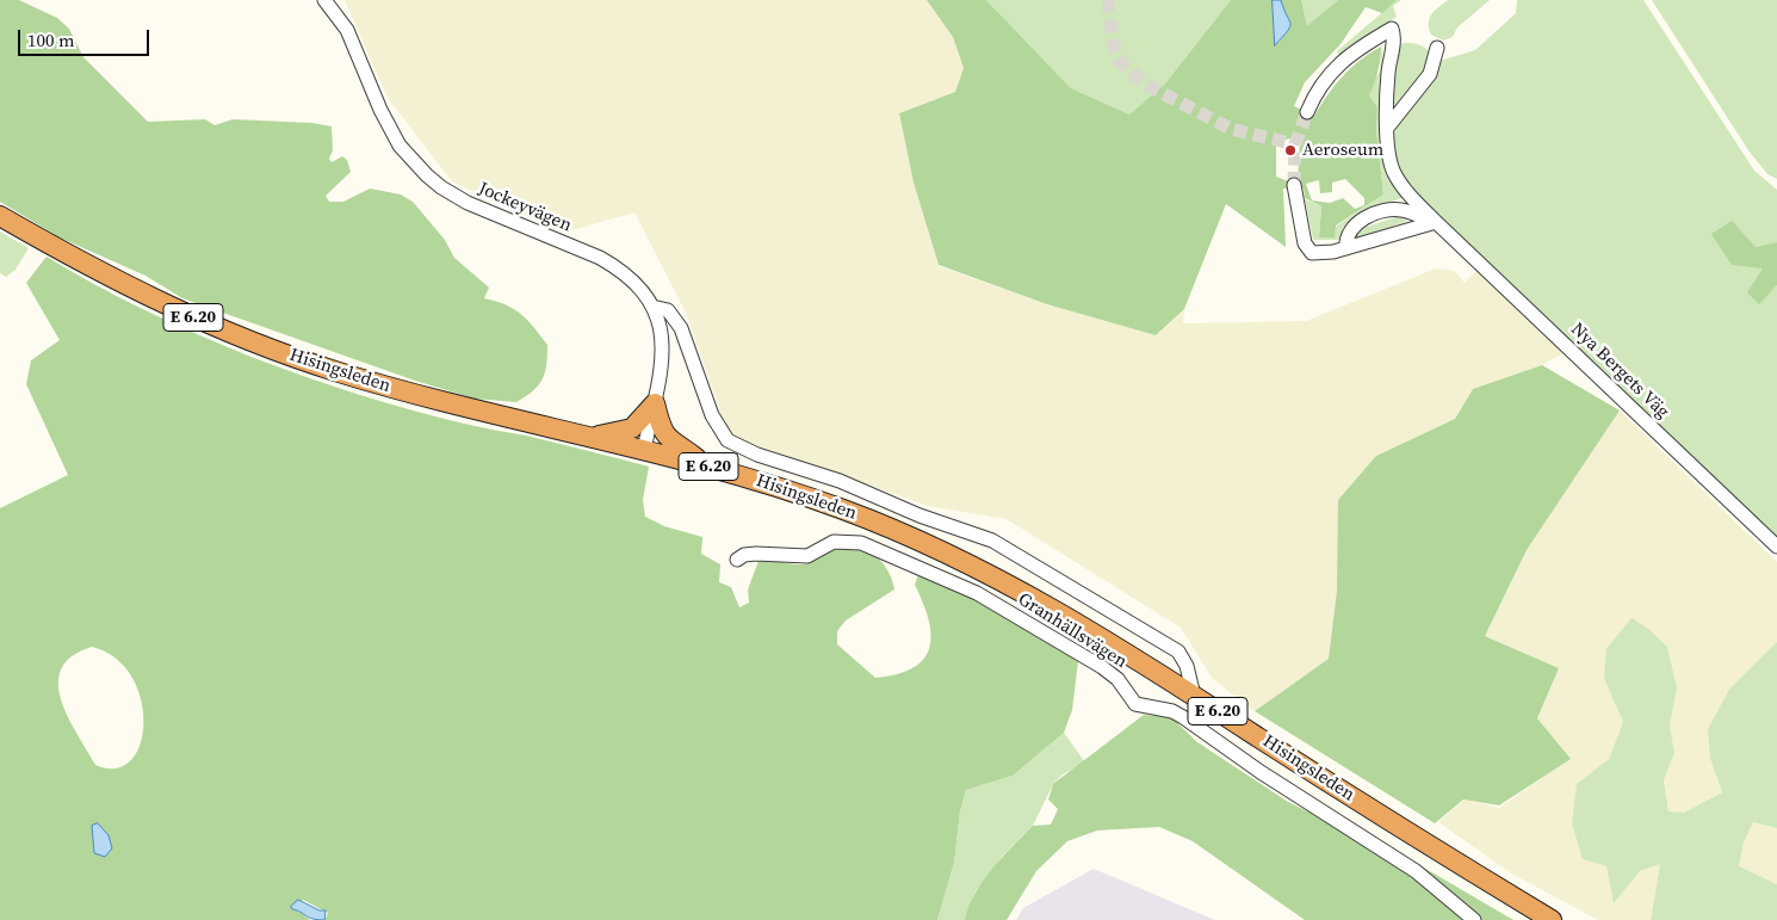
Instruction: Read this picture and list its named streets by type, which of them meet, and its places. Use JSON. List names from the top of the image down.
{
  "streets": {
    "highway": ["E 6.20", "Hisingsleden"],
    "street": ["Jockeyvägen", "Nya Bergets Väg", "Granhällsvägen"]
  },
  "crossings": [
    ["Jockeyvägen", "E 6.20"],
    ["Jockeyvägen", "Hisingsleden"],
    ["E 6.20", "Hisingsleden"]
  ],
  "places": ["Aeroseum"],
  "scale_bar": "100 m"
}
